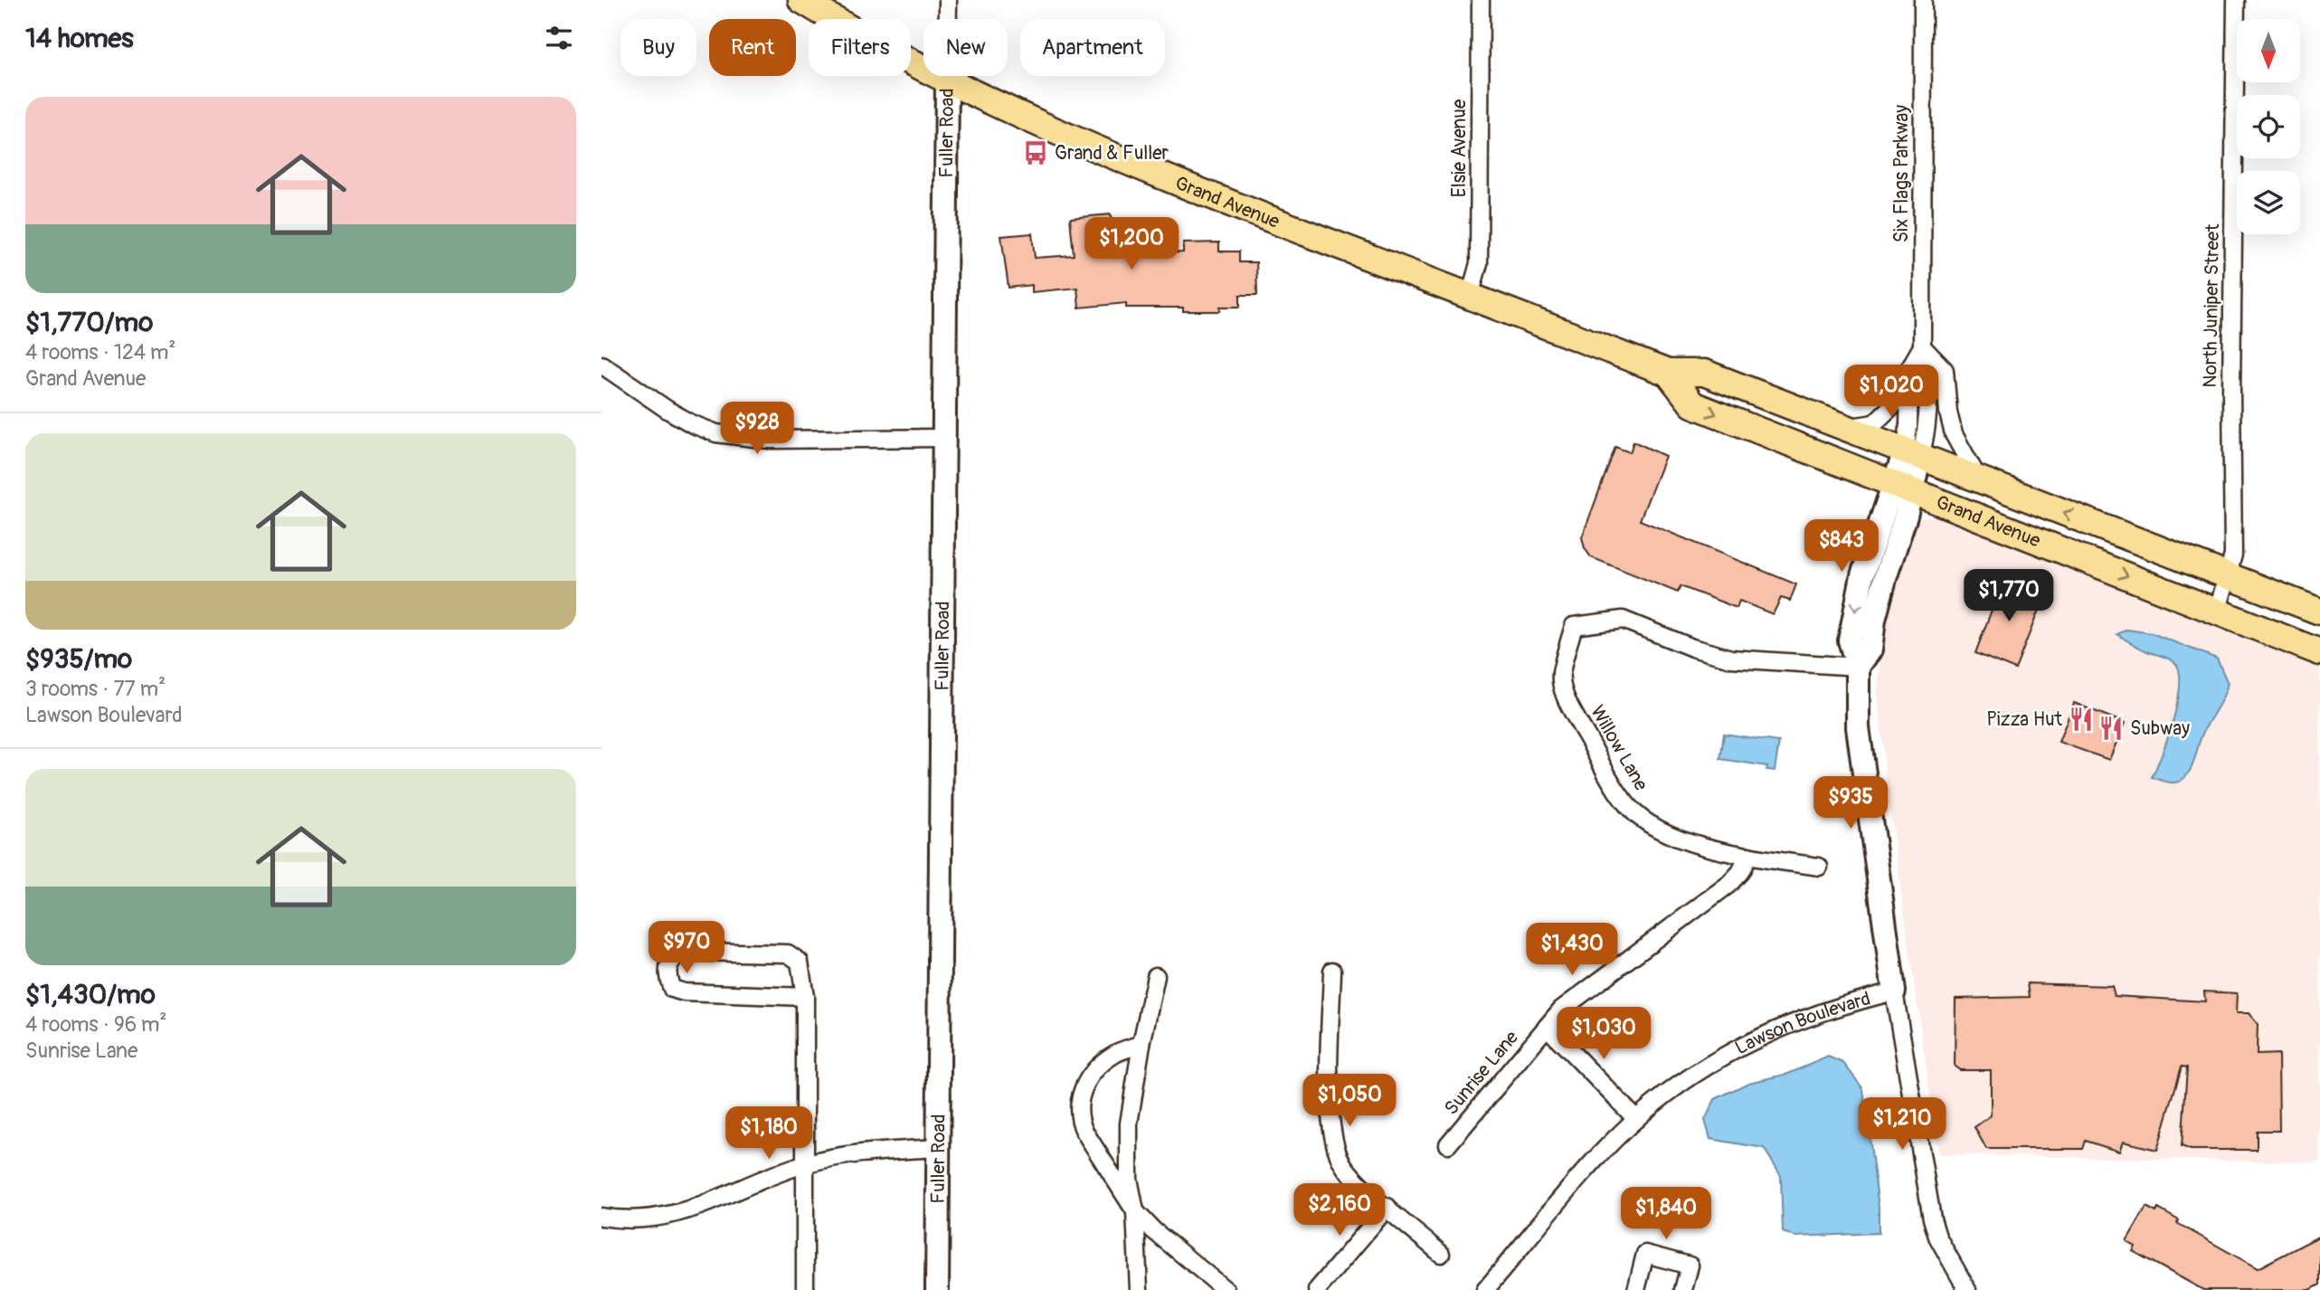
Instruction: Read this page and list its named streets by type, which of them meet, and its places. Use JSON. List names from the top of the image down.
{
  "streets": {
    "main road": ["Grand Avenue"],
    "street": [
      "Fuller Road",
      "Elsie Avenue",
      "Six Flags Parkway",
      "North Juniper Street",
      "Willow Lane",
      "Lawson Boulevard",
      "Sunrise Lane"
    ]
  },
  "crossings": [
    ["Fuller Road", "Grand Avenue"],
    ["Elsie Avenue", "Grand Avenue"],
    ["Six Flags Parkway", "Grand Avenue"],
    ["Six Flags Parkway", "Lawson Boulevard"],
    ["Grand Avenue", "North Juniper Street"],
    ["Grand Avenue", "Lawson Boulevard"],
    ["Willow Lane", "Lawson Boulevard"],
    ["Willow Lane", "Sunrise Lane"],
    ["Lawson Boulevard", "Sunrise Lane"]
  ],
  "places": {
    "bus stop": ["Grand & Fuller"],
    "restaurant": ["Pizza Hut", "Subway"]
  },
  "north": "bottom",
  "page": {
    "heading": "14 homes",
    "chip": [
      "Buy",
      "Rent",
      "Filters",
      "New",
      "Apartment"
    ],
    "list": [
      {
        "name": "$1,770/mo",
        "note": "4 rooms · 124 m² · Grand Avenue"
      },
      {
        "name": "$935/mo",
        "note": "3 rooms · 77 m² · Lawson Boulevard"
      },
      {
        "name": "$1,430/mo",
        "note": "4 rooms · 96 m² · Sunrise Lane"
      }
    ],
    "price": [
      "$1,200",
      "$1,020",
      "$928",
      "$843",
      "$1,770",
      "$935",
      "$970",
      "$1,430",
      "$1,030",
      "$1,050",
      "$1,210",
      "$1,180",
      "$2,160",
      "$1,840"
    ]
  }
}
